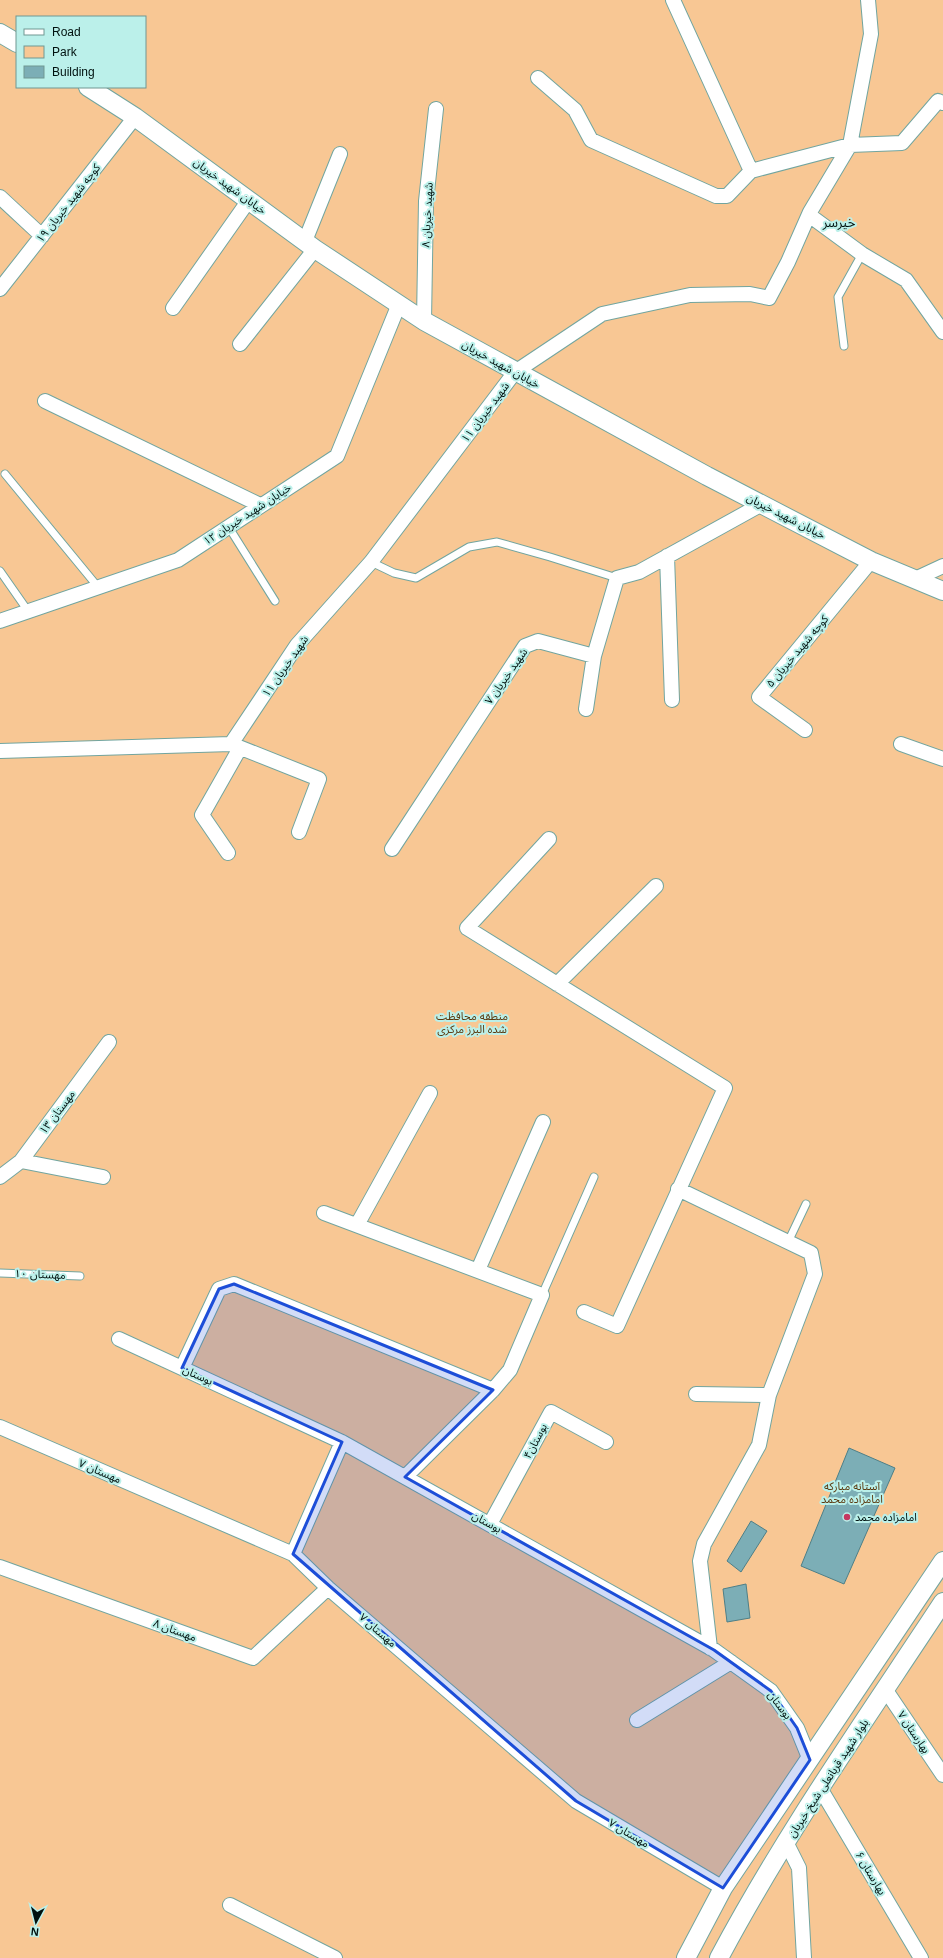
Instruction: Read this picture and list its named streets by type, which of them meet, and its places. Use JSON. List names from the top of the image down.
{
  "streets": {
    "street": [
      "خیابان شهید خیریان",
      "کوچه شهید خیریان ۱۹",
      "شهید خیریان ۸",
      "شهید خیریان ۱۱",
      "خیابان شهید خیریان ۱۲",
      "کوچه شهید خیریان ۵",
      "شهید خیریان ۷",
      "مهستان ۱۳",
      "بوستان",
      "بوستان۴",
      "مهستان ۷",
      "مهستان ۸",
      "بهارستان ۷",
      "بلوار شهید قربانعلی شیخ خیریان",
      "بهارستان ۶"
    ],
    "lane": ["مهستان ۱۰"]
  },
  "crossings": [
    ["خیابان شهید خیریان", "کوچه شهید خیریان ۱۹"],
    ["خیابان شهید خیریان", "شهید خیریان ۸"],
    ["خیابان شهید خیریان", "شهید خیریان ۱۱"],
    ["خیابان شهید خیریان", "خیابان شهید خیریان ۱۲"],
    ["خیابان شهید خیریان", "کوچه شهید خیریان ۵"],
    ["بوستان", "بوستان۴"],
    ["مهستان ۷", "مهستان ۸"],
    ["بهارستان ۷", "بلوار شهید قربانعلی شیخ خیریان"],
    ["بلوار شهید قربانعلی شیخ خیریان", "بهارستان ۶"]
  ],
  "districts": ["خیرسر"],
  "parks": ["منطقه محافظت شده البرز مرکزی", "آستانه مبارکه امامزاده محمد"],
  "places": ["امامزاده محمد"],
  "legend": ["Road", "Park", "Building"],
  "north": "bottom"
}
